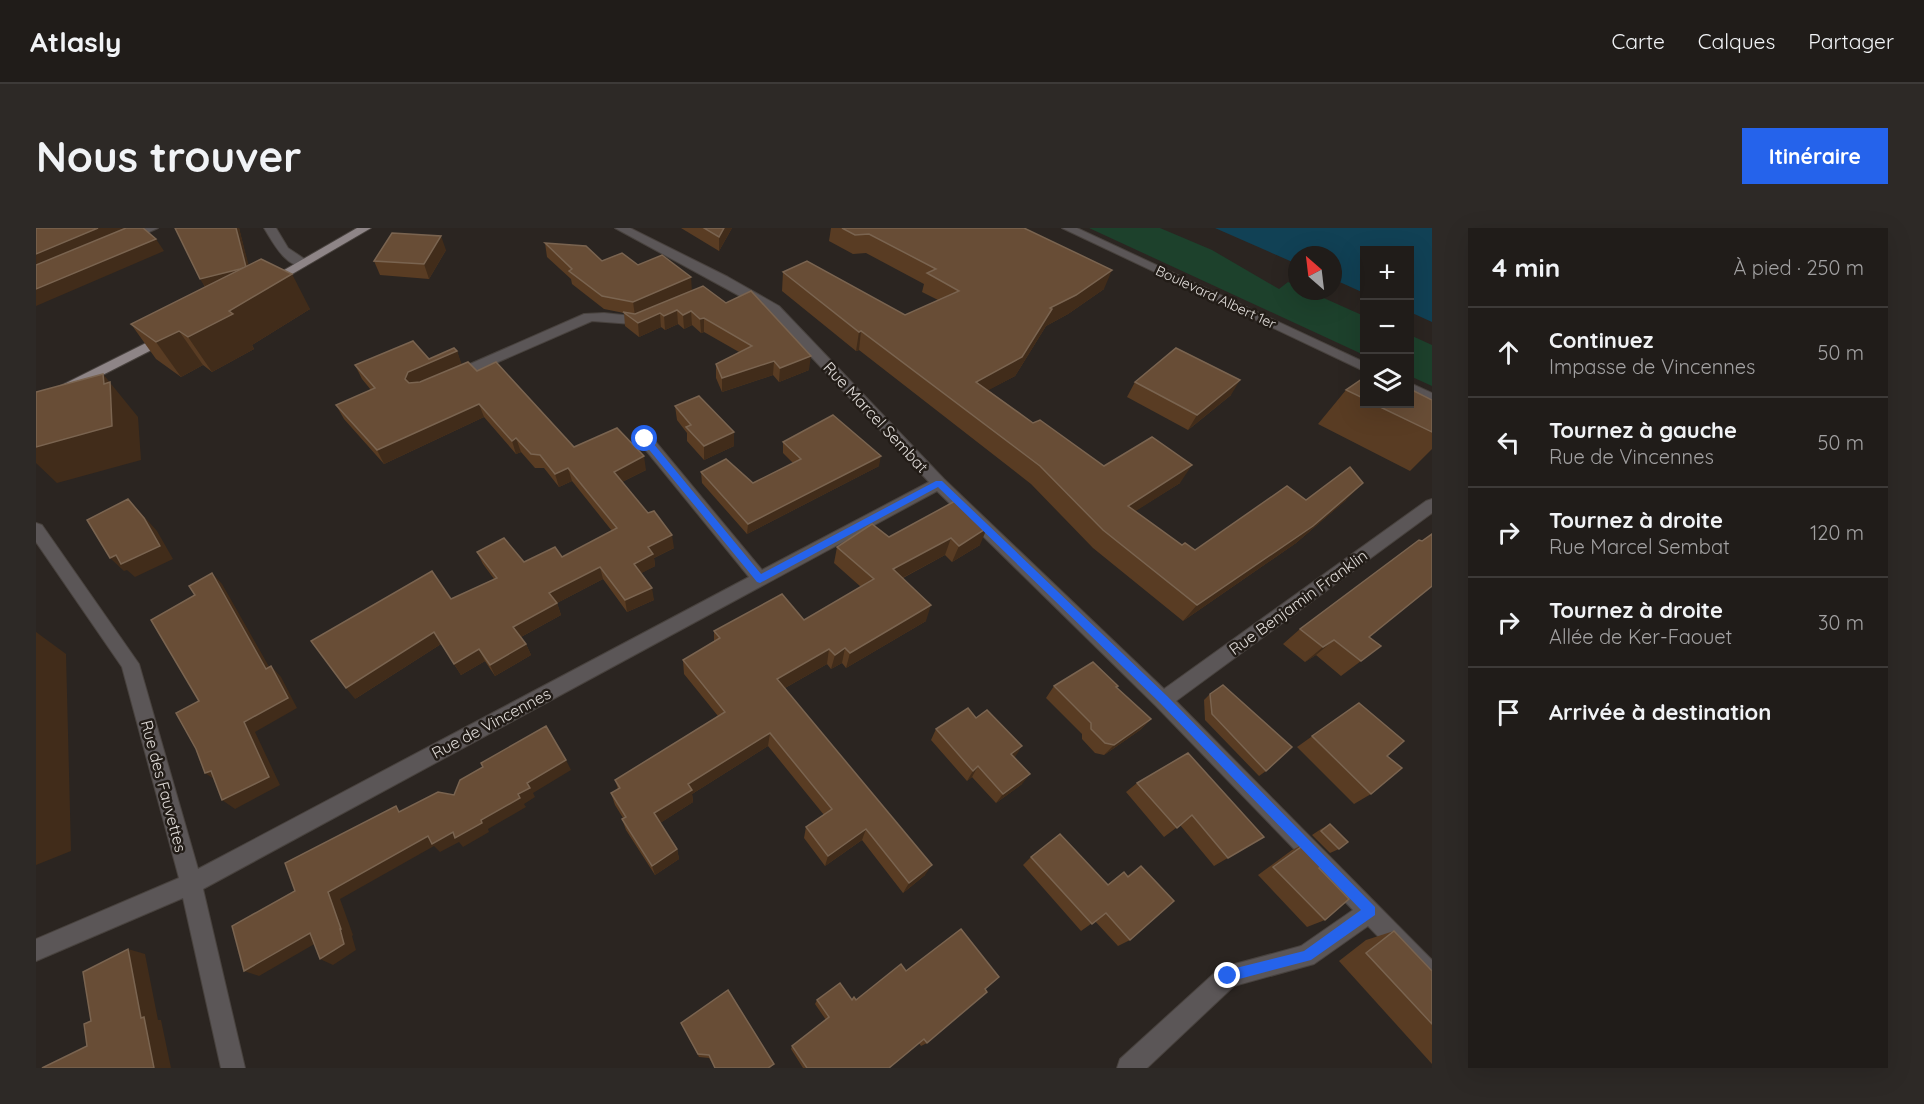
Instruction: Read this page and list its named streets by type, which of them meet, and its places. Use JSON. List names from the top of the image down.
{
  "streets": {
    "street": [
      "Boulevard Albert 1er",
      "Rue Marcel Sembat",
      "Rue Benjamin Franklin",
      "Rue de Vincennes",
      "Rue des Fauvettes"
    ]
  },
  "crossings": [
    ["Rue Marcel Sembat", "Rue Benjamin Franklin"],
    ["Rue Marcel Sembat", "Rue de Vincennes"],
    ["Rue de Vincennes", "Rue des Fauvettes"]
  ],
  "north": "top left",
  "page": {
    "header": "Atlasly",
    "nav": ["Carte", "Calques", "Partager"],
    "buttons": "Itinéraire",
    "title": "Nous trouver",
    "heading": ["4 min", "À pied · 250 m"],
    "map_buttons": ["+", "−"],
    "list": [
      ["Continuez", "Impasse de Vincennes", "50 m"],
      ["Tournez à gauche", "Rue de Vincennes", "50 m"],
      ["Tournez à droite", "Rue Marcel Sembat", "120 m"],
      ["Tournez à droite", "Allée de Ker-Faouet", "30 m"],
      "Arrivée à destination"
    ]
  }
}
